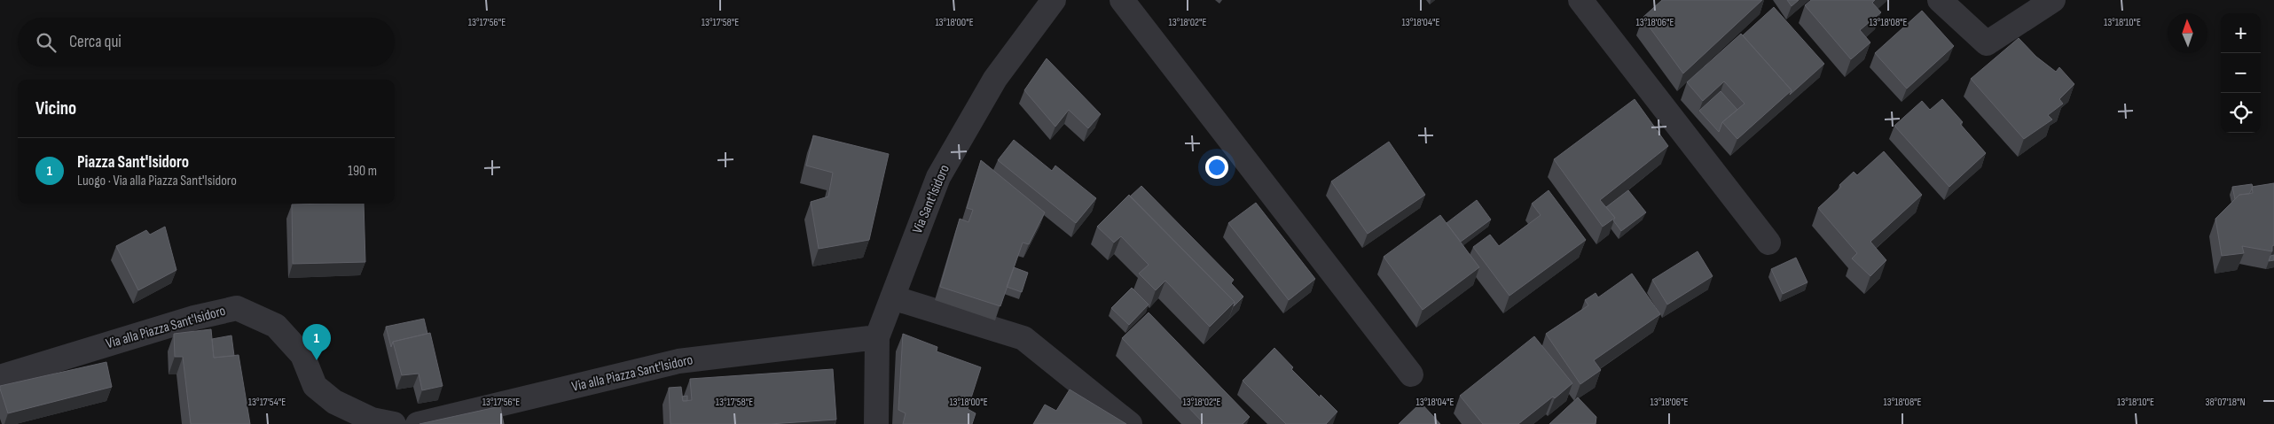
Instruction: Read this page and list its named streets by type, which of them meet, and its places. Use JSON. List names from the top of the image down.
{
  "streets": {
    "street": ["Via Sant'Isidoro", "Via alla Piazza Sant'Isidoro"]
  },
  "crossings": [
    ["Via Sant'Isidoro", "Via alla Piazza Sant'Isidoro"]
  ],
  "north": "top",
  "page": {
    "map_buttons": ["+", "−"],
    "search": "Cerca qui",
    "heading": "Vicino",
    "list": [
      {
        "mark": "1",
        "name": "Piazza Sant'Isidoro",
        "note": "Luogo · Via alla Piazza Sant'Isidoro",
        "value": "190 m"
      }
    ],
    "pins": "1"
  },
  "coordinates": [
    "13°17'56\"E",
    "13°17'58\"E",
    "13°18'00\"E",
    "13°18'02\"E",
    "13°18'04\"E",
    "13°18'06\"E",
    "13°18'08\"E",
    "13°18'10\"E",
    "38°07'18\"N",
    "13°17'54\"E"
  ]
}
